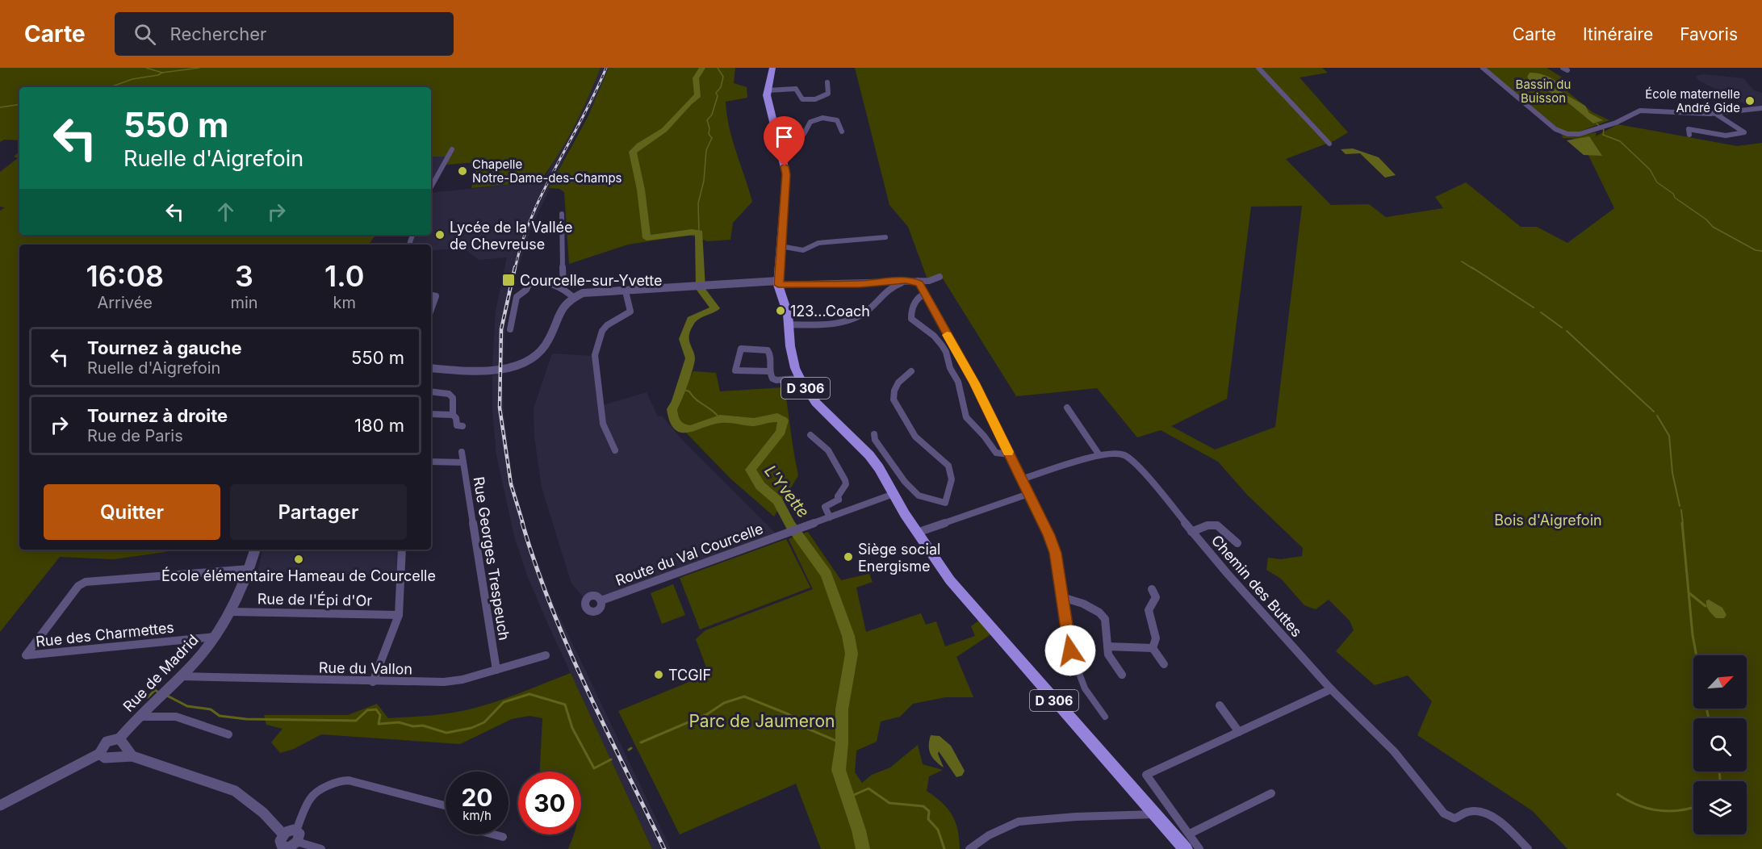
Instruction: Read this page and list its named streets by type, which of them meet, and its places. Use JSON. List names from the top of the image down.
{
  "streets": {
    "main road": ["D 306"],
    "street": [
      "Route du Val Courcelle",
      "Rue Georges Trespeuch",
      "Chemin des Buttes",
      "Rue de l'Épi d'Or",
      "Rue des Charmettes",
      "Rue du Vallon",
      "Rue de Madrid"
    ]
  },
  "crossings": [
    ["Rue Georges Trespeuch", "Rue du Vallon"],
    ["Rue de l'Épi d'Or", "Rue de Madrid"],
    ["Rue des Charmettes", "Rue de Madrid"],
    ["Rue du Vallon", "Rue de Madrid"]
  ],
  "water": ["L'Yvette"],
  "parks": ["Bassin du Buisson", "Bois d'Aigrefoin", "Parc de Jaumeron"],
  "places": {
    "other": [
      "École maternelle André Gide",
      "Chapelle Notre-Dame-des-Champs",
      "Lycée de la Vallée de Chevreuse",
      "123...Coach",
      "Siège social Energisme",
      "École élémentaire Hameau de Courcelle",
      "TCGIF"
    ],
    "transit": ["Courcelle-sur-Yvette"]
  },
  "north": "top right",
  "page": {
    "header": "Carte",
    "search": "Rechercher",
    "nav": ["Carte", "Itinéraire", "Favoris"],
    "turn": ["550 m", "Ruelle d'Aigrefoin"],
    "eta": [
      "16:08",
      "Arrivée",
      "3",
      "min",
      "1.0",
      "km"
    ],
    "list": [
      {
        "name": "Tournez à gauche",
        "note": "Ruelle d'Aigrefoin",
        "value": "550 m"
      },
      {
        "name": "Tournez à droite",
        "note": "Rue de Paris",
        "value": "180 m"
      }
    ],
    "buttons": ["Quitter", "Partager"],
    "speed": "20 km/h",
    "limit": "30"
  }
}
